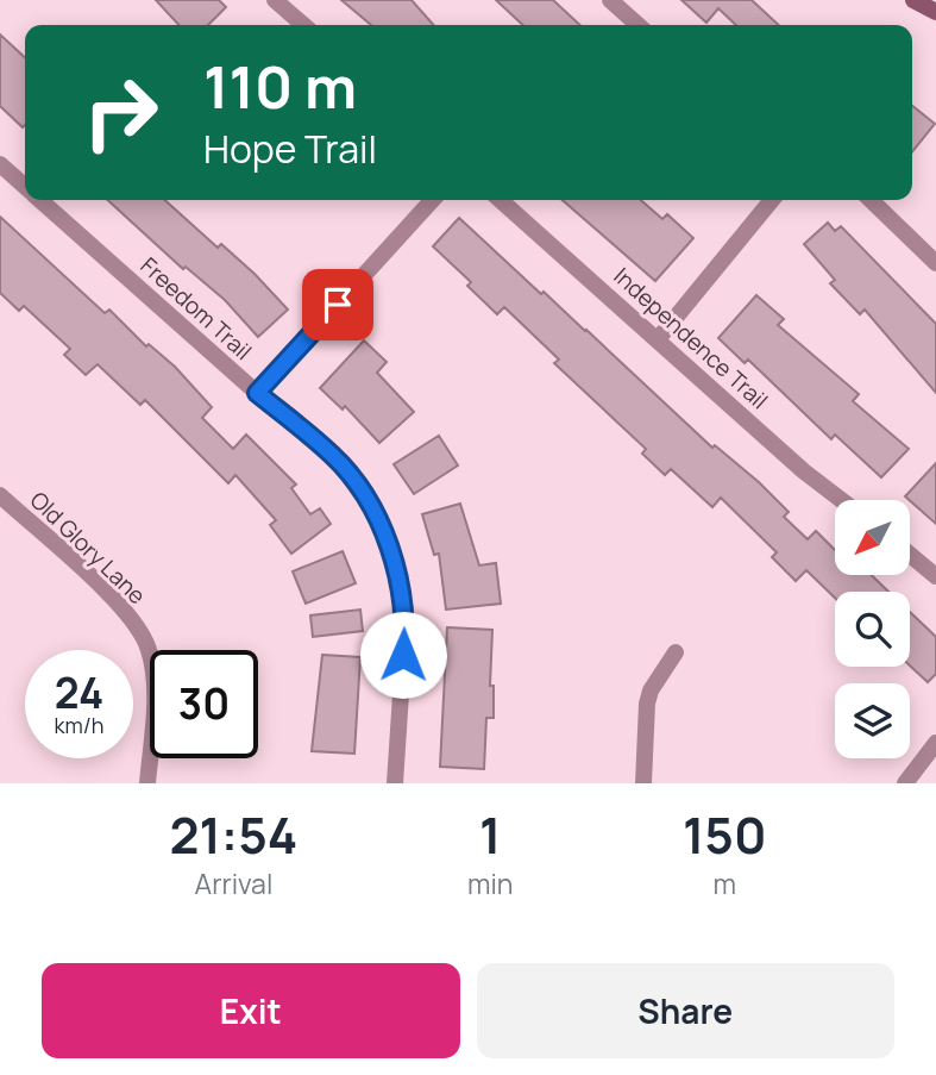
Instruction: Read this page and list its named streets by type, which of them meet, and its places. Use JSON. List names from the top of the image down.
{
  "streets": {
    "street": ["Freedom Trail", "Independence Trail", "Old Glory Lane"]
  },
  "north": "bottom left",
  "page": {
    "turn": ["110 m", "Hope Trail"],
    "speed": "24 km/h",
    "limit": "30",
    "eta": [
      "21:54",
      "Arrival",
      "1",
      "min",
      "150",
      "m"
    ],
    "buttons": ["Exit", "Share"]
  }
}
